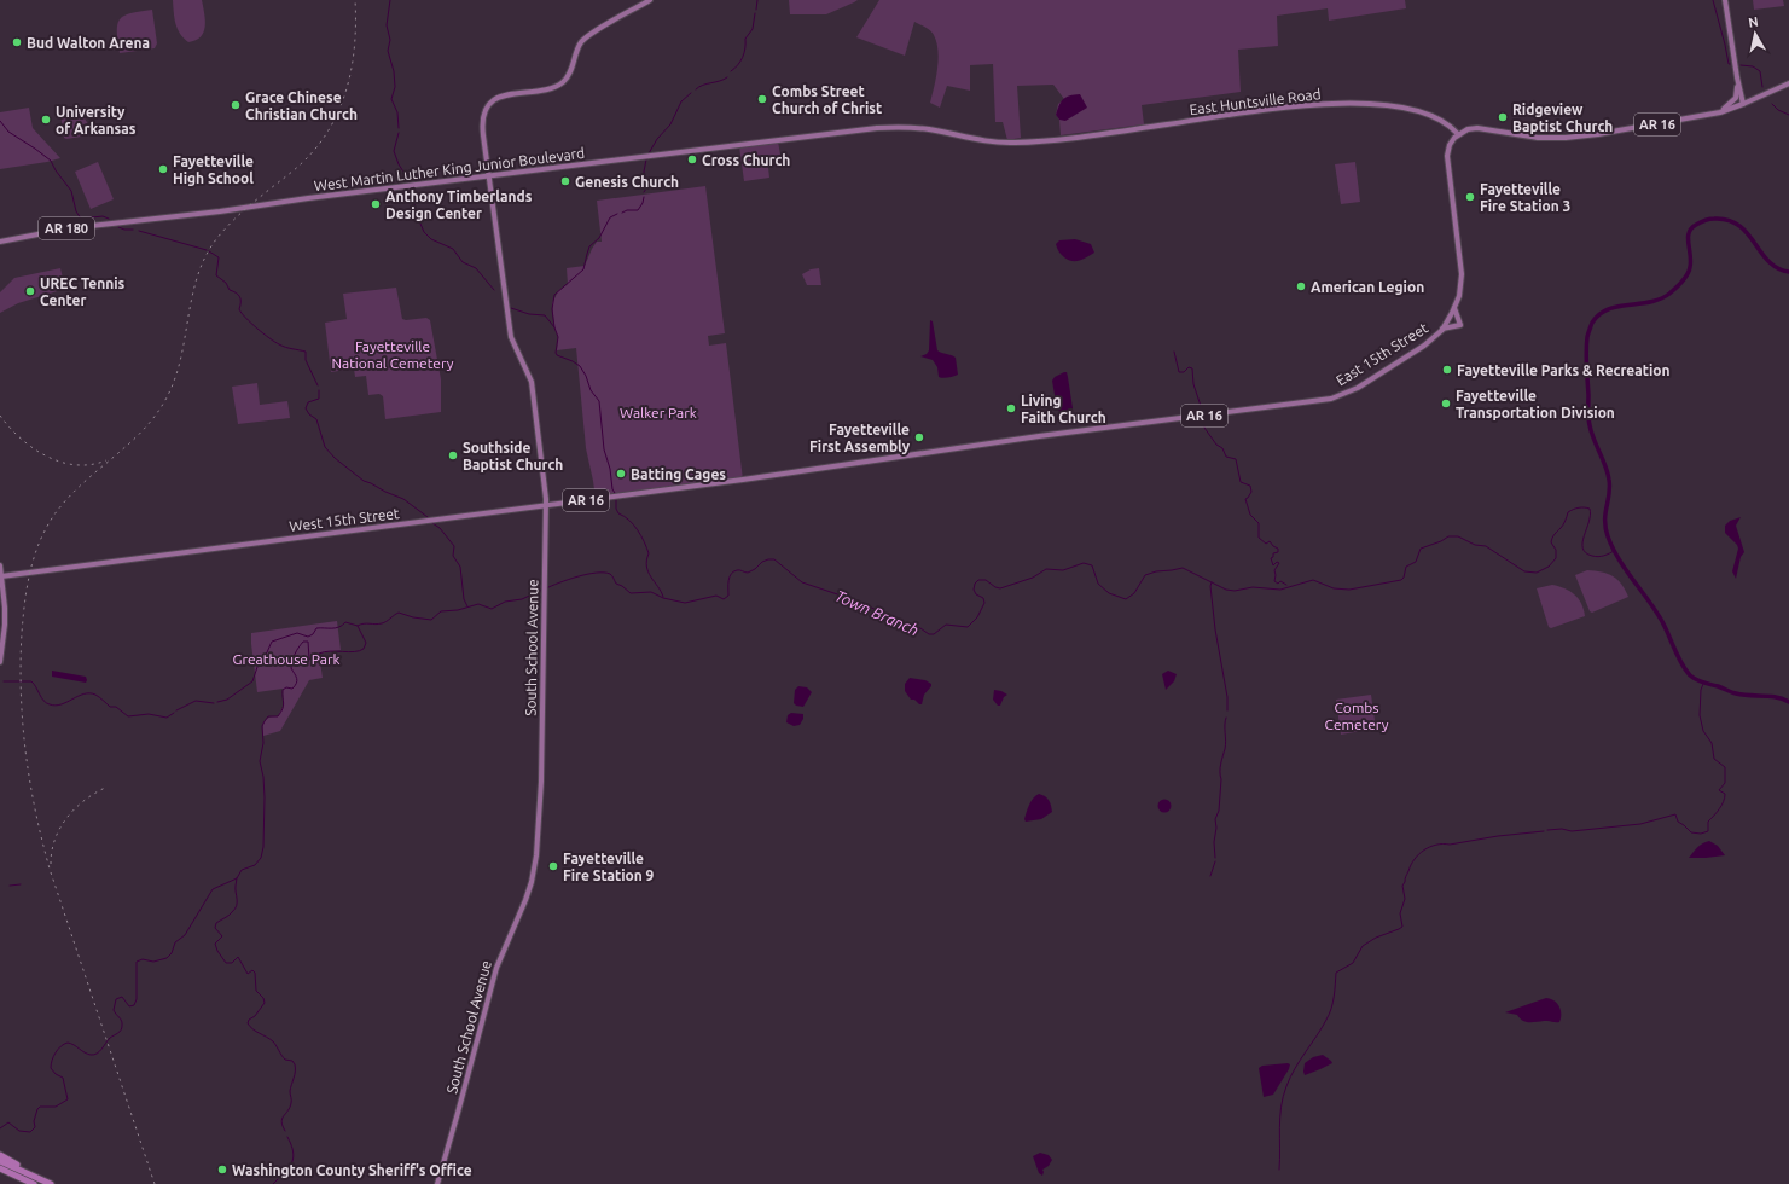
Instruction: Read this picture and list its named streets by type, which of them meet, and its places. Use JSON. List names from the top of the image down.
{
  "streets": {
    "main road": [
      "East Huntsville Road",
      "AR 16",
      "West Martin Luther King Junior Boulevard",
      "AR 180",
      "East 15th Street",
      "West 15th Street",
      "South School Avenue"
    ]
  },
  "crossings": [
    ["East Huntsville Road", "AR 16"],
    ["East Huntsville Road", "West Martin Luther King Junior Boulevard"],
    ["AR 16", "East 15th Street"],
    ["West Martin Luther King Junior Boulevard", "South School Avenue"],
    ["East 15th Street", "West 15th Street"],
    ["West 15th Street", "South School Avenue"]
  ],
  "water": ["Town Branch"],
  "parks": [
    "Fayetteville National Cemetery",
    "Walker Park",
    "Greathouse Park",
    "Combs Cemetery"
  ],
  "places": [
    "Bud Walton Arena",
    "Combs Street Church of Christ",
    "Grace Chinese Christian Church",
    "Ridgeview Baptist Church",
    "University of Arkansas",
    "Cross Church",
    "Fayetteville High School",
    "Genesis Church",
    "Fayetteville Fire Station 3",
    "Anthony Timberlands Design Center",
    "American Legion",
    "UREC Tennis Center",
    "Fayetteville Parks & Recreation",
    "Fayetteville Transportation Division",
    "Living Faith Church",
    "Fayetteville First Assembly",
    "Southside Baptist Church",
    "Batting Cages",
    "Fayetteville Fire Station 9",
    "Washington County Sheriff's Office"
  ],
  "north": "top"
}
